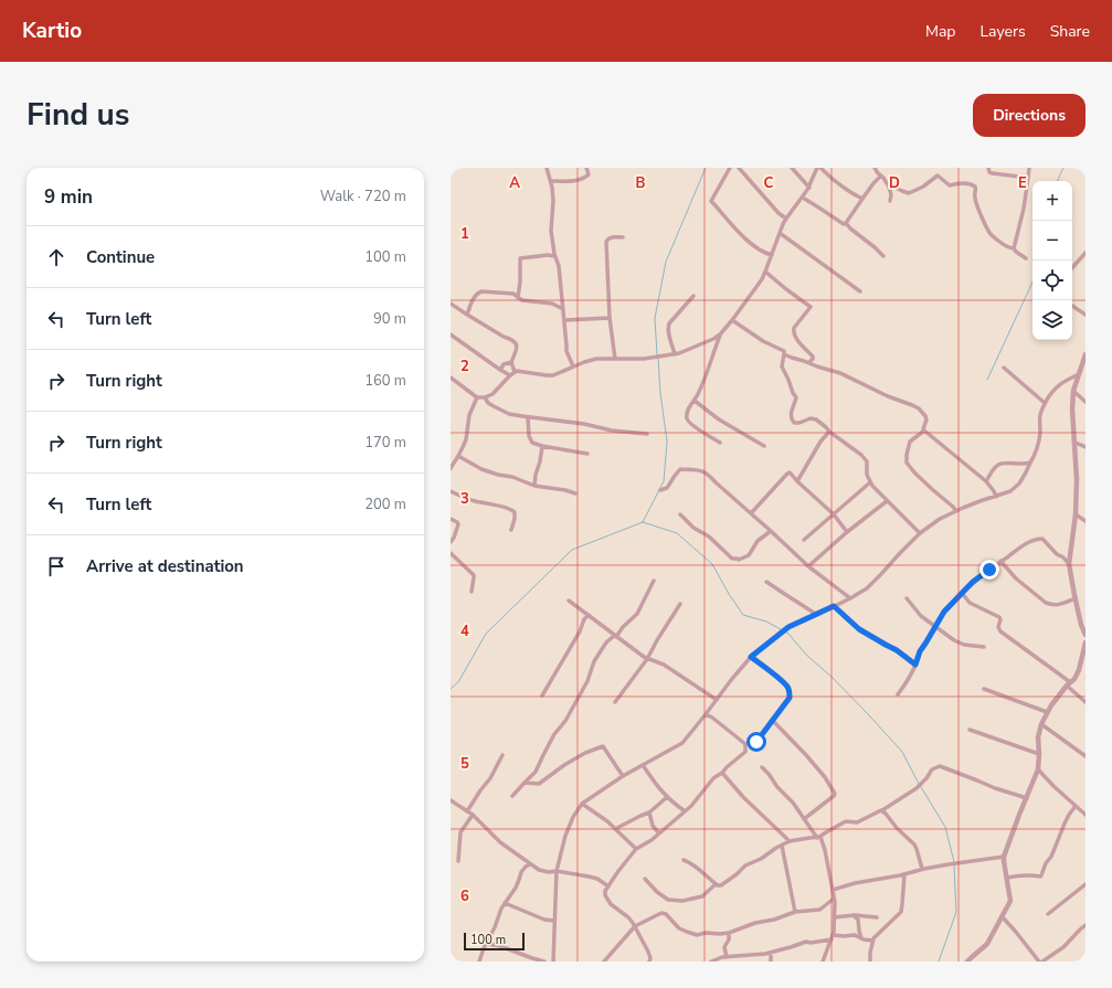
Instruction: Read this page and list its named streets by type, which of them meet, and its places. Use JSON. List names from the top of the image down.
{
  "scale_bar": "100 m",
  "page": {
    "header": "Kartio",
    "nav": ["Map", "Layers", "Share"],
    "title": "Find us",
    "buttons": "Directions",
    "heading": ["9 min", "Walk · 720 m"],
    "map_buttons": ["+", "−"],
    "list": [
      ["Continue", "100 m"],
      ["Turn left", "90 m"],
      ["Turn right", "160 m"],
      ["Turn right", "170 m"],
      ["Turn left", "200 m"],
      "Arrive at destination"
    ],
    "scale": "100 m"
  },
  "grid": {
    "columns": [
      "A",
      "B",
      "C",
      "D",
      "E"
    ],
    "rows": [
      "1",
      "2",
      "3",
      "4",
      "5",
      "6"
    ]
  }
}
